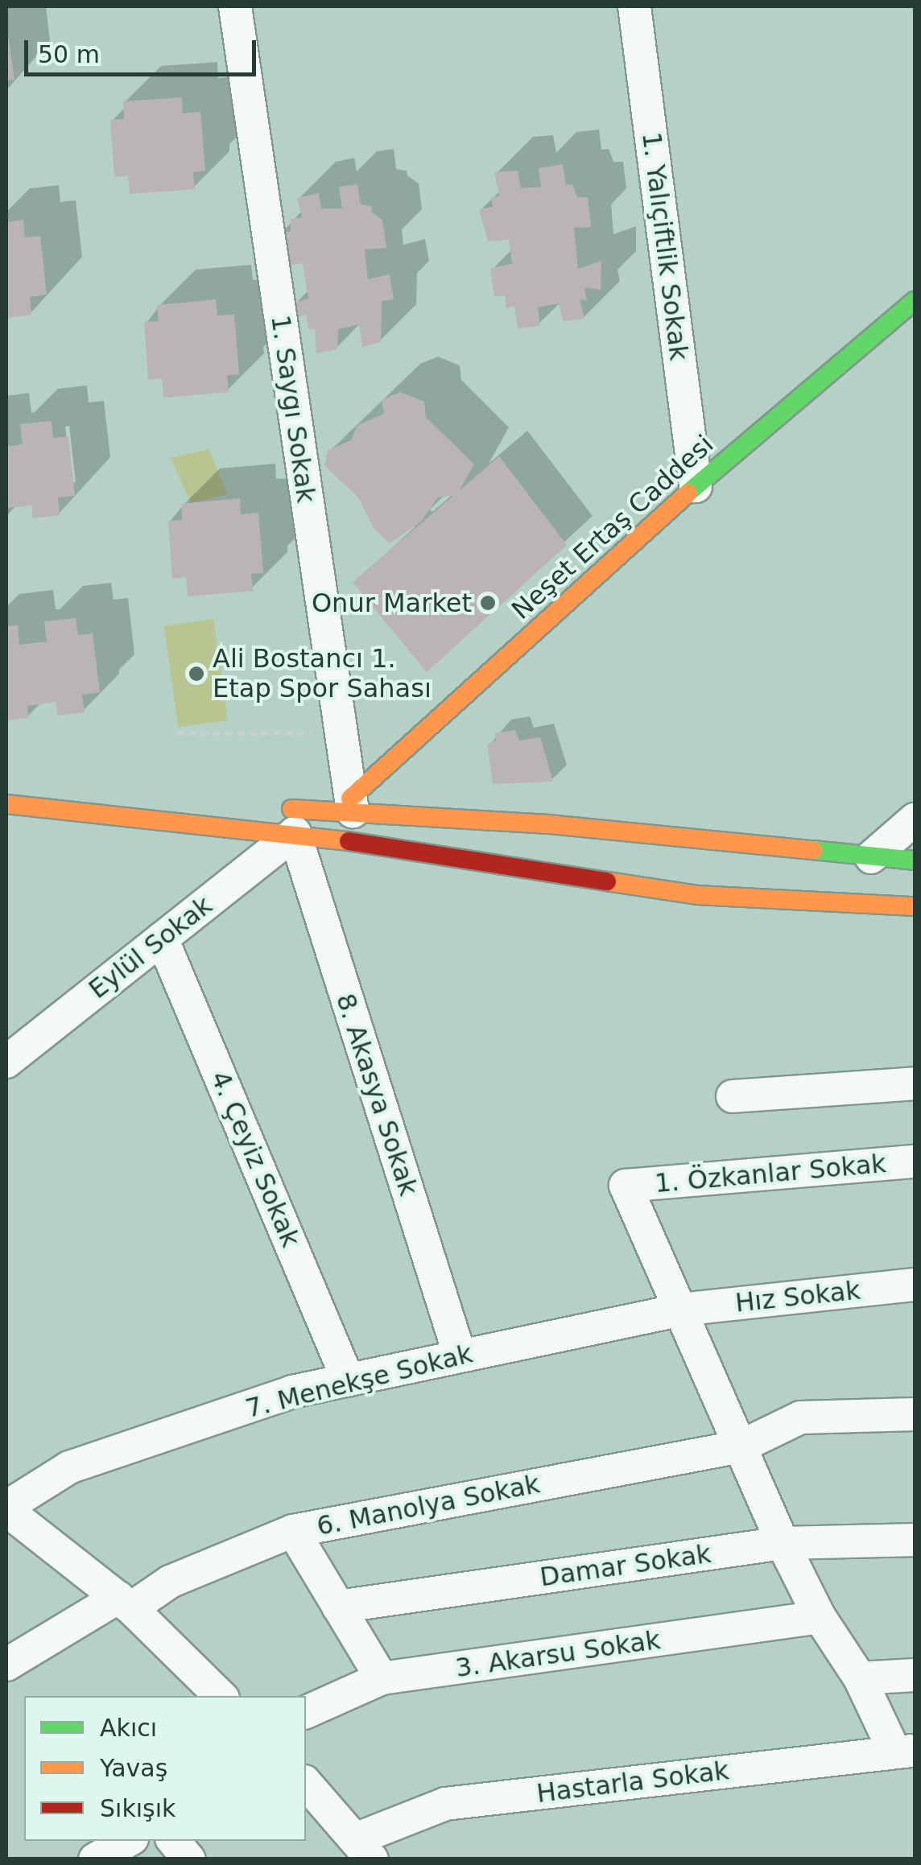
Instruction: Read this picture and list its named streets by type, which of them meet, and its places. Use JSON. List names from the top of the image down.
{
  "streets": {
    "main road": ["Neşet Ertaş Caddesi"],
    "street": [
      "1. Yalıçiftlik Sokak",
      "1. Saygı Sokak",
      "Eylül Sokak",
      "8. Akasya Sokak",
      "4. Çeyiz Sokak",
      "1. Özkanlar Sokak",
      "Hız Sokak",
      "7. Menekşe Sokak",
      "6. Manolya Sokak",
      "Damar Sokak",
      "3. Akarsu Sokak",
      "Hastarla Sokak"
    ]
  },
  "crossings": [
    ["1. Yalıçiftlik Sokak", "Neşet Ertaş Caddesi"],
    ["1. Saygı Sokak", "Neşet Ertaş Caddesi"],
    ["Eylül Sokak", "8. Akasya Sokak"],
    ["Eylül Sokak", "4. Çeyiz Sokak"],
    ["8. Akasya Sokak", "7. Menekşe Sokak"],
    ["4. Çeyiz Sokak", "7. Menekşe Sokak"],
    ["1. Özkanlar Sokak", "Hız Sokak"],
    ["1. Özkanlar Sokak", "7. Menekşe Sokak"],
    ["Hız Sokak", "7. Menekşe Sokak"]
  ],
  "places": ["Onur Market", "Ali Bostancı 1. Etap Spor Sahası"],
  "legend": ["Akıcı", "Yavaş", "Sıkışık"],
  "scale_bar": "50 m"
}
